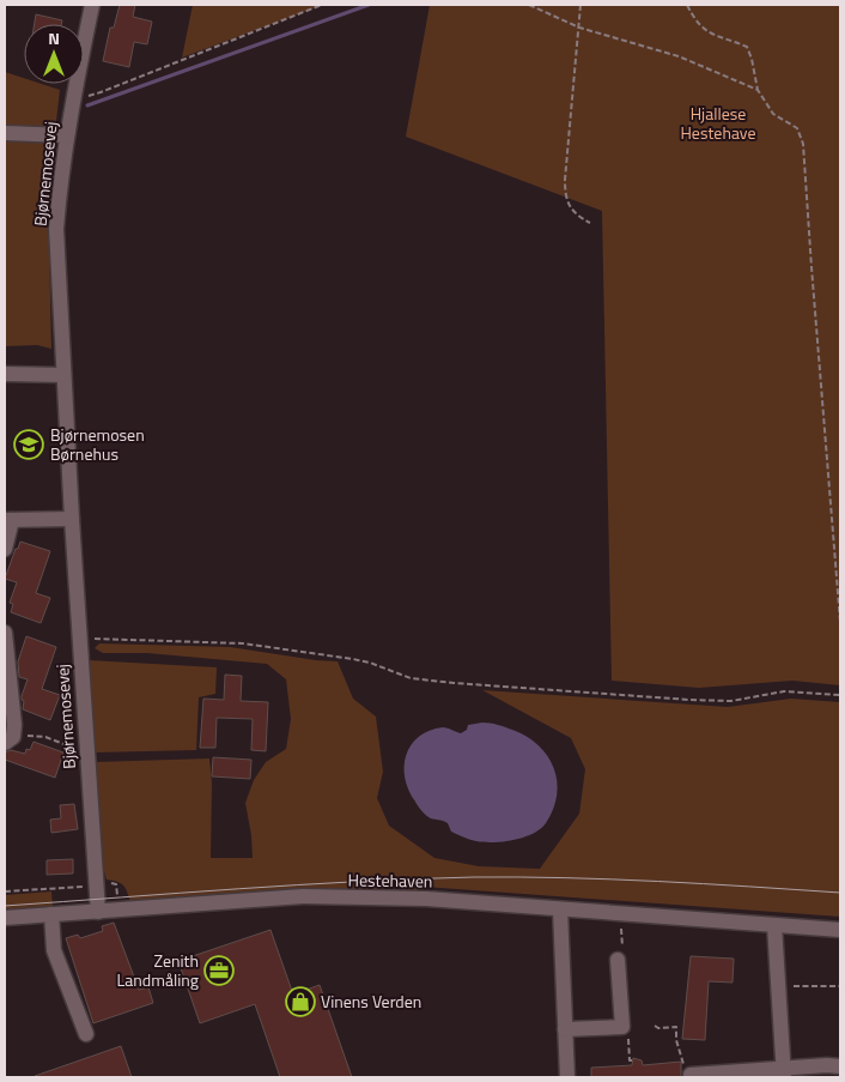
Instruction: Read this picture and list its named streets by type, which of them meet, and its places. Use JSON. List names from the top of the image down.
{
  "streets": {
    "street": ["Bjørnemosevej", "Hestehaven"]
  },
  "crossings": [
    ["Bjørnemosevej", "Hestehaven"]
  ],
  "parks": ["Hjallese Hestehave"],
  "places": {
    "school or university": ["Bjørnemosen Børnehus"],
    "office": ["Zenith Landmåling"],
    "shop": ["Vinens Verden"]
  },
  "north": "top"
}
